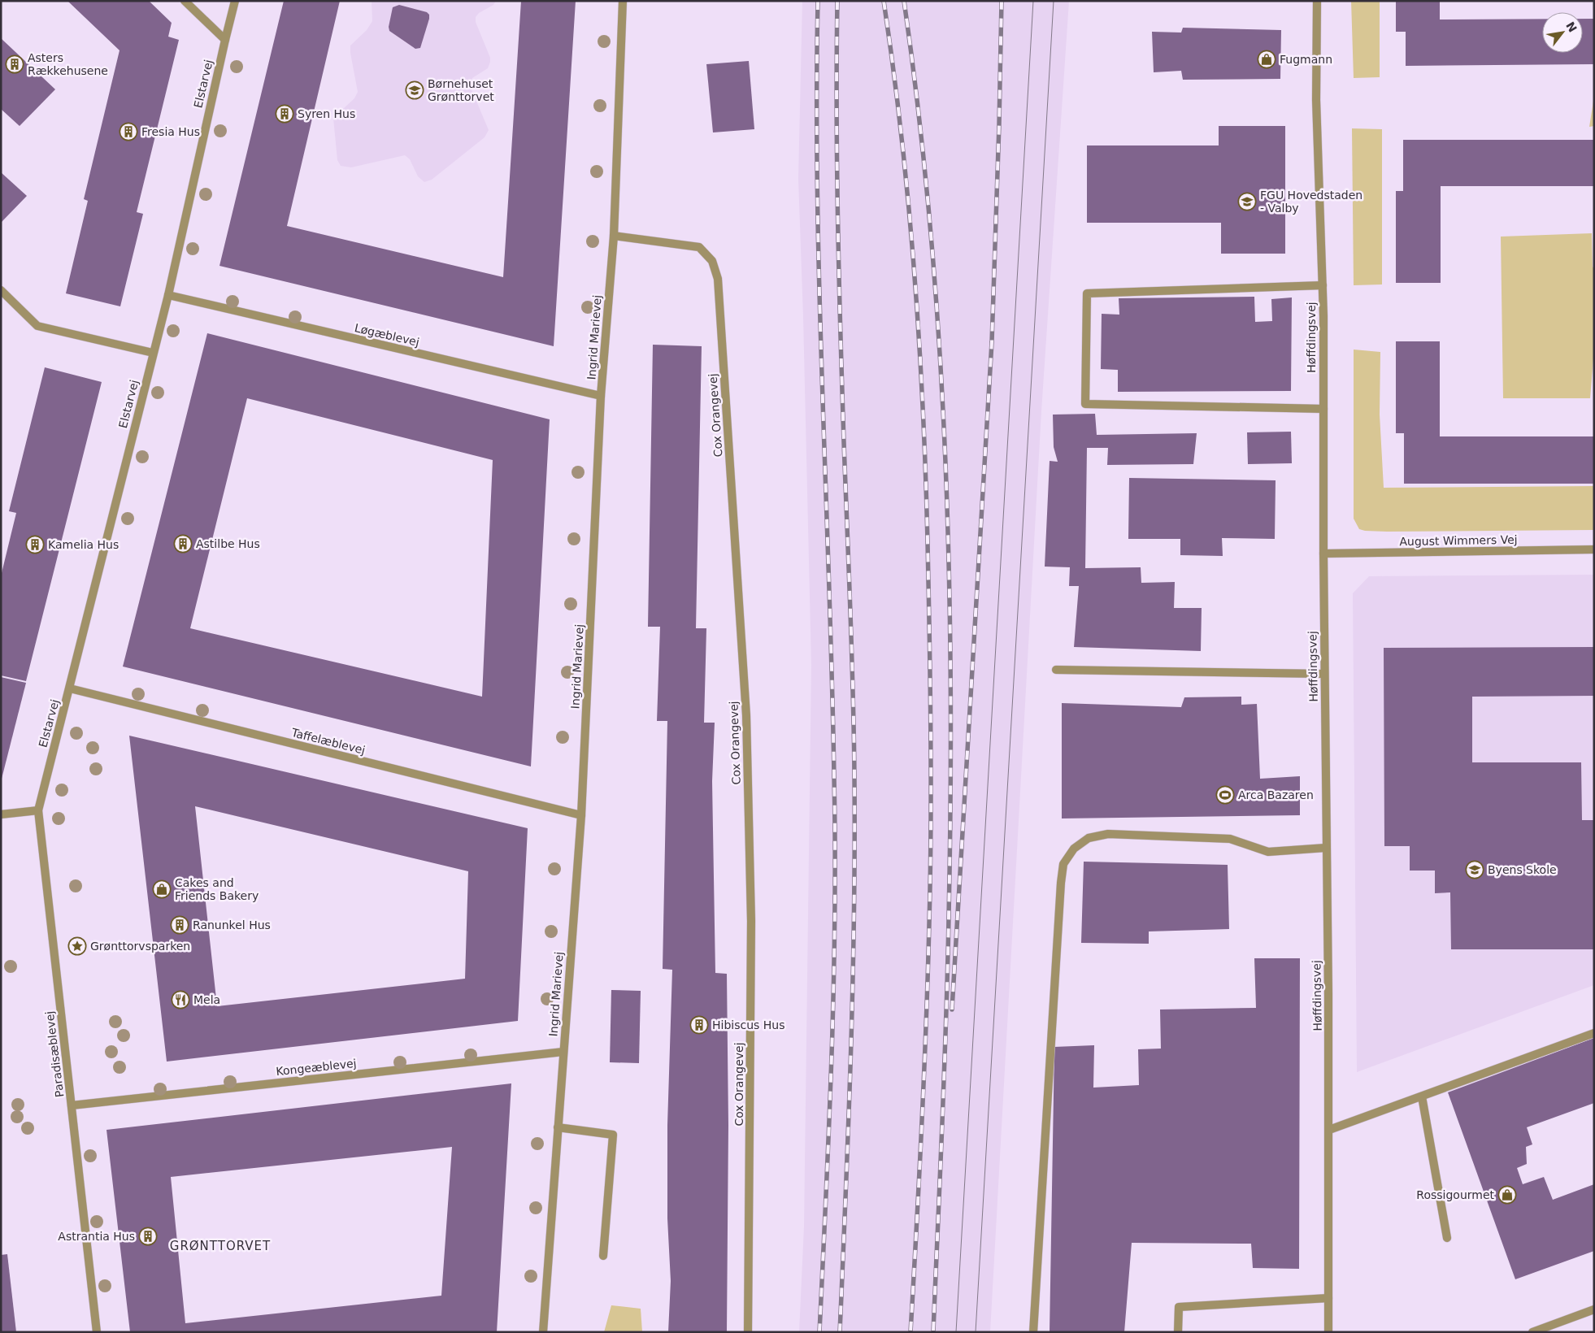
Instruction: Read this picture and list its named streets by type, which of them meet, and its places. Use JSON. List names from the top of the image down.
{
  "streets": {
    "street": [
      "Elstarvej",
      "Løgæblevej",
      "Ingrid Marievej",
      "Høffdingsvej",
      "Cox Orangevej",
      "August Wimmers Vej",
      "Taffelæblevej",
      "Paradisæblevej",
      "Kongeæblevej"
    ]
  },
  "crossings": [
    ["Elstarvej", "Løgæblevej"],
    ["Elstarvej", "Taffelæblevej"],
    ["Elstarvej", "Paradisæblevej"],
    ["Løgæblevej", "Ingrid Marievej"],
    ["Ingrid Marievej", "Cox Orangevej"],
    ["Ingrid Marievej", "Taffelæblevej"],
    ["Ingrid Marievej", "Kongeæblevej"],
    ["Høffdingsvej", "August Wimmers Vej"],
    ["Paradisæblevej", "Kongeæblevej"]
  ],
  "districts": ["GRØNTTORVET"],
  "places": {
    "shop": ["Fugmann", "Cakes and Friends Bakery", "Rossigourmet"],
    "building": [
      "Asters Rækkehusene",
      "Syren Hus",
      "Fresia Hus",
      "Astilbe Hus",
      "Kamelia Hus",
      "Ranunkel Hus",
      "Hibiscus Hus",
      "Astrantia Hus"
    ],
    "school or university": ["Børnehuset Grønttorvet", "FGU Hovedstaden - Valby", "Byens Skole"],
    "sports": ["Arca Bazaren"],
    "place": ["Grønttorvsparken"],
    "restaurant": ["Mela"]
  },
  "north": "top right"
}
